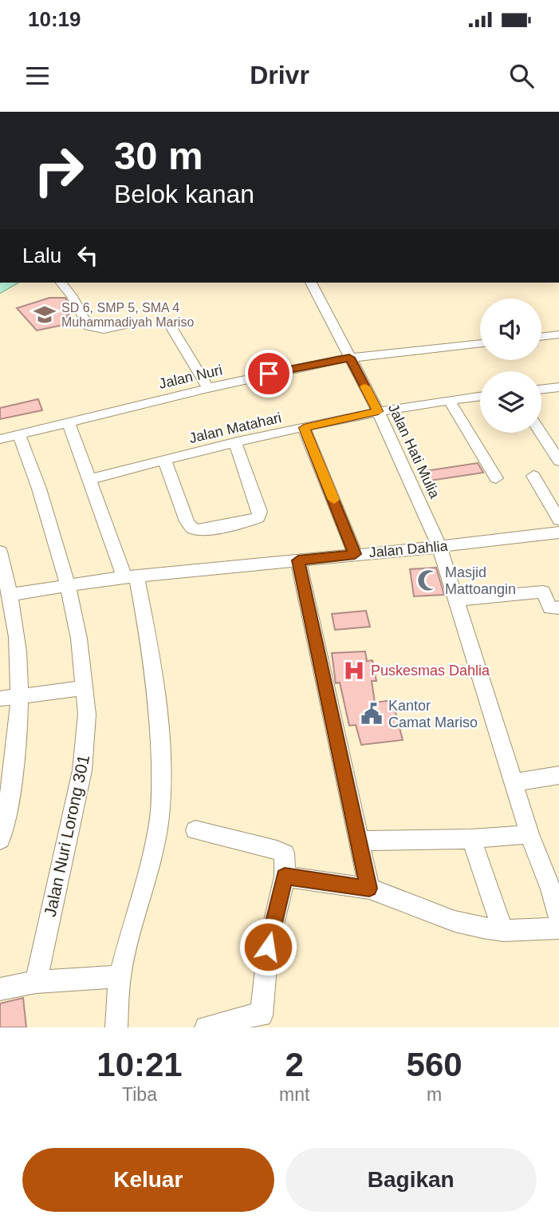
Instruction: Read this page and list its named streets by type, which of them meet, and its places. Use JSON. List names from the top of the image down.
{
  "streets": {
    "street": [
      "Jalan Nuri",
      "Jalan Matahari",
      "Jalan Hati Mulia",
      "Jalan Dahlia",
      "Jalan Nuri Lorong 301"
    ]
  },
  "crossings": [
    ["Jalan Nuri", "Jalan Hati Mulia"],
    ["Jalan Nuri", "Jalan Nuri Lorong 301"],
    ["Jalan Matahari", "Jalan Hati Mulia"],
    ["Jalan Hati Mulia", "Jalan Dahlia"],
    ["Jalan Dahlia", "Jalan Nuri Lorong 301"]
  ],
  "places": {
    "school or university": ["SD 6, SMP 5, SMA 4 Muhammadiyah Mariso"],
    "mosque": ["Masjid Mattoangin"],
    "hospital": ["Puskesmas Dahlia"],
    "public building": ["Kantor Camat Mariso"]
  },
  "page": {
    "status": "10:19",
    "header": "Drivr",
    "turn": ["30 m", "Belok kanan"],
    "then": "Lalu",
    "eta": [
      "10:21",
      "Tiba",
      "2",
      "mnt",
      "560",
      "m"
    ],
    "buttons": ["Keluar", "Bagikan"]
  }
}
